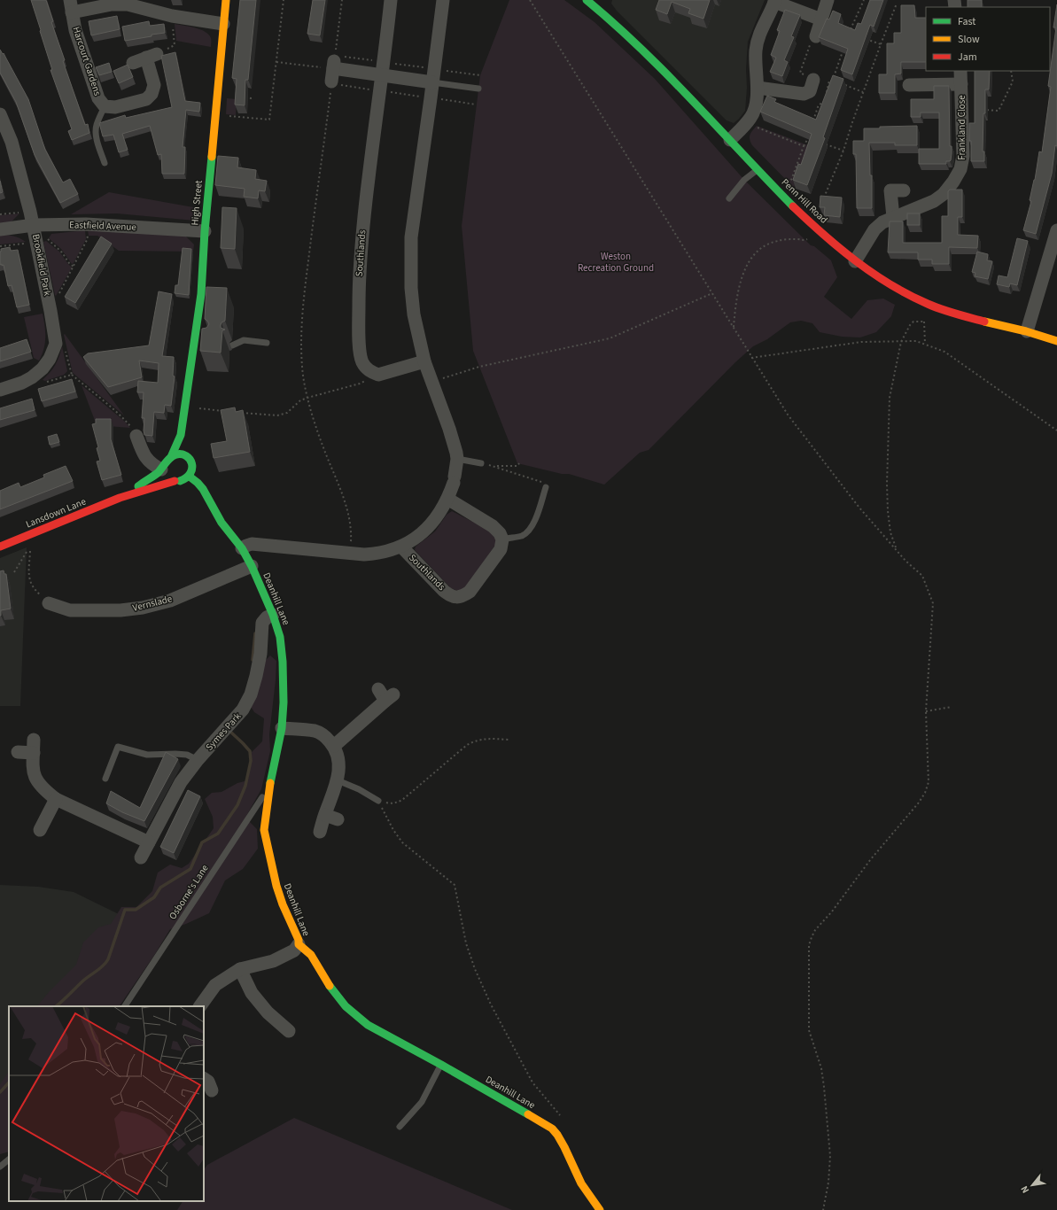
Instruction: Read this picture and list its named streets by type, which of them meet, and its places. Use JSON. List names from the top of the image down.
{
  "streets": {
    "street": [
      "Harcourt Gardens",
      "Frankland Close",
      "Penn Hill Road",
      "High Street",
      "Eastfield Avenue",
      "Southlands",
      "Brookfield Park",
      "Lansdown Lane",
      "Deanhill Lane",
      "Vernslade",
      "Symes Park"
    ],
    "lane": ["Osborne's Lane"]
  },
  "crossings": [
    ["Harcourt Gardens", "High Street"],
    ["Frankland Close", "Penn Hill Road"],
    ["High Street", "Eastfield Avenue"],
    ["High Street", "Lansdown Lane"],
    ["High Street", "Deanhill Lane"],
    ["Eastfield Avenue", "Brookfield Park"],
    ["Southlands", "Deanhill Lane"],
    ["Lansdown Lane", "Deanhill Lane"],
    ["Deanhill Lane", "Vernslade"],
    ["Deanhill Lane", "Symes Park"],
    ["Deanhill Lane", "Osborne's Lane"]
  ],
  "parks": ["Weston Recreation Ground"],
  "legend": ["Fast", "Slow", "Jam"],
  "north": "bottom left"
}
